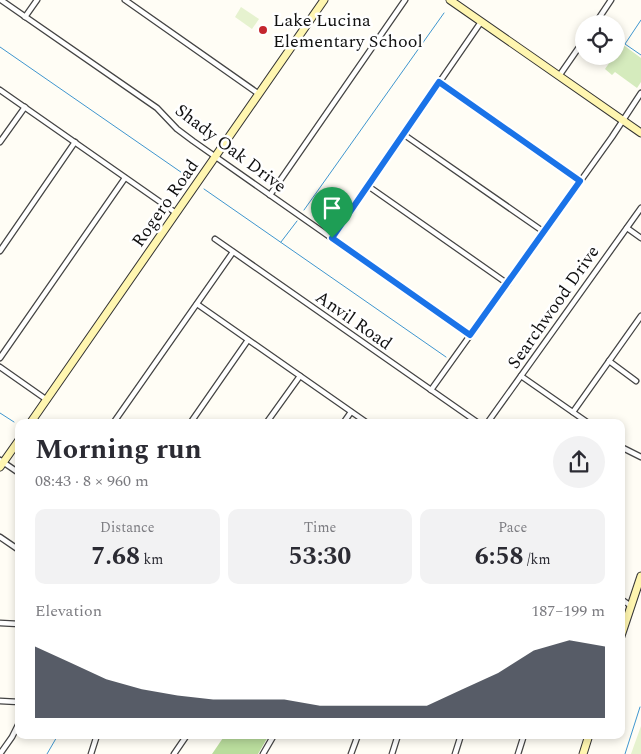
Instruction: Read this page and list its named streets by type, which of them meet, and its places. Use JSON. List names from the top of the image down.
{
  "streets": {
    "street": [
      "Shady Oak Drive",
      "Rogero Road",
      "Searchwood Drive",
      "Anvil Road"
    ]
  },
  "crossings": [
    ["Shady Oak Drive", "Rogero Road"]
  ],
  "places": ["Lake Lucina Elementary School"],
  "page": {
    "heading": ["Morning run", "08:43 · 8 × 960 m"],
    "stats": [
      ["Distance", "7.68 km"],
      ["Time", "53:30"],
      ["Pace", "6:58 /km"]
    ],
    "chart": ["Elevation", "187–199 m"]
  }
}
